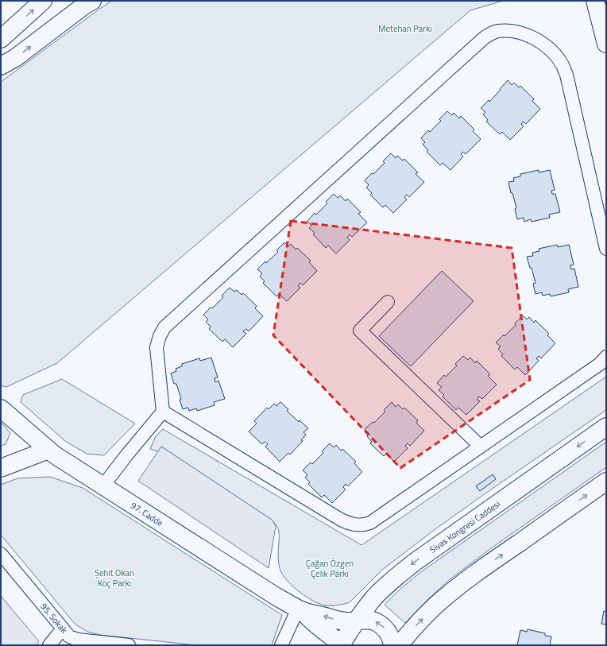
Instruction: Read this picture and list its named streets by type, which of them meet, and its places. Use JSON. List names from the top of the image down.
{
  "streets": {
    "main road": ["97. Cadde", "Sivas Kongresi Caddesi"],
    "street": ["95. Sokak"]
  },
  "crossings": [
    ["97. Cadde", "Sivas Kongresi Caddesi"]
  ],
  "parks": ["Metehan Parkı", "Çağan Özgen Çelik Parkı", "Şehit Okan Koç Parkı"]
}
